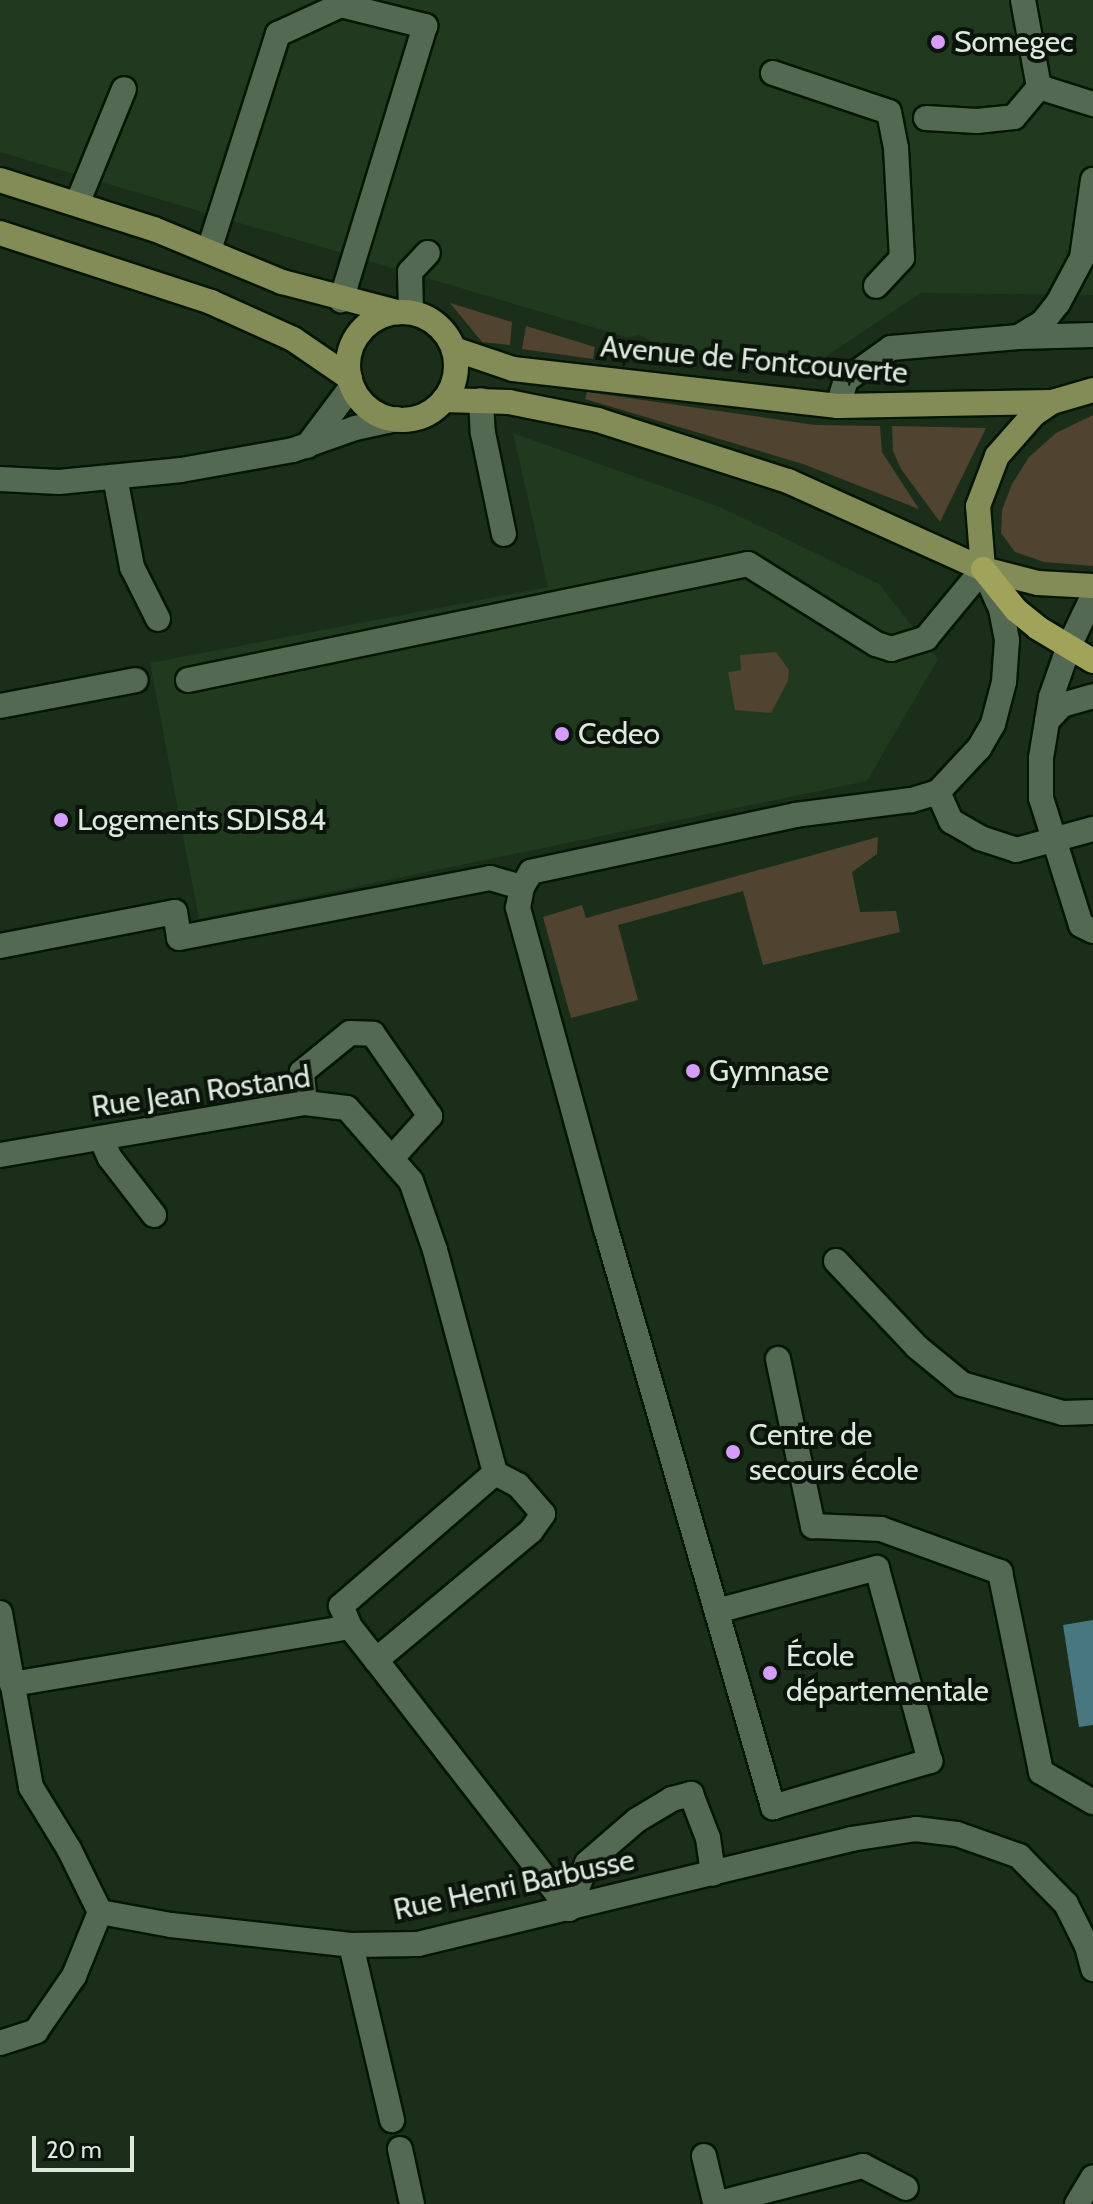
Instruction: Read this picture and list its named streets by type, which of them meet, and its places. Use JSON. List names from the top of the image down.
{
  "streets": {
    "main road": ["Avenue de Fontcouverte"],
    "street": ["Rue Jean Rostand", "Rue Henri Barbusse"]
  },
  "places": [
    "Somegec",
    "Cedeo",
    "Logements SDIS84",
    "Gymnase",
    "Centre de secours école",
    "École départementale"
  ],
  "scale_bar": "20 m"
}
